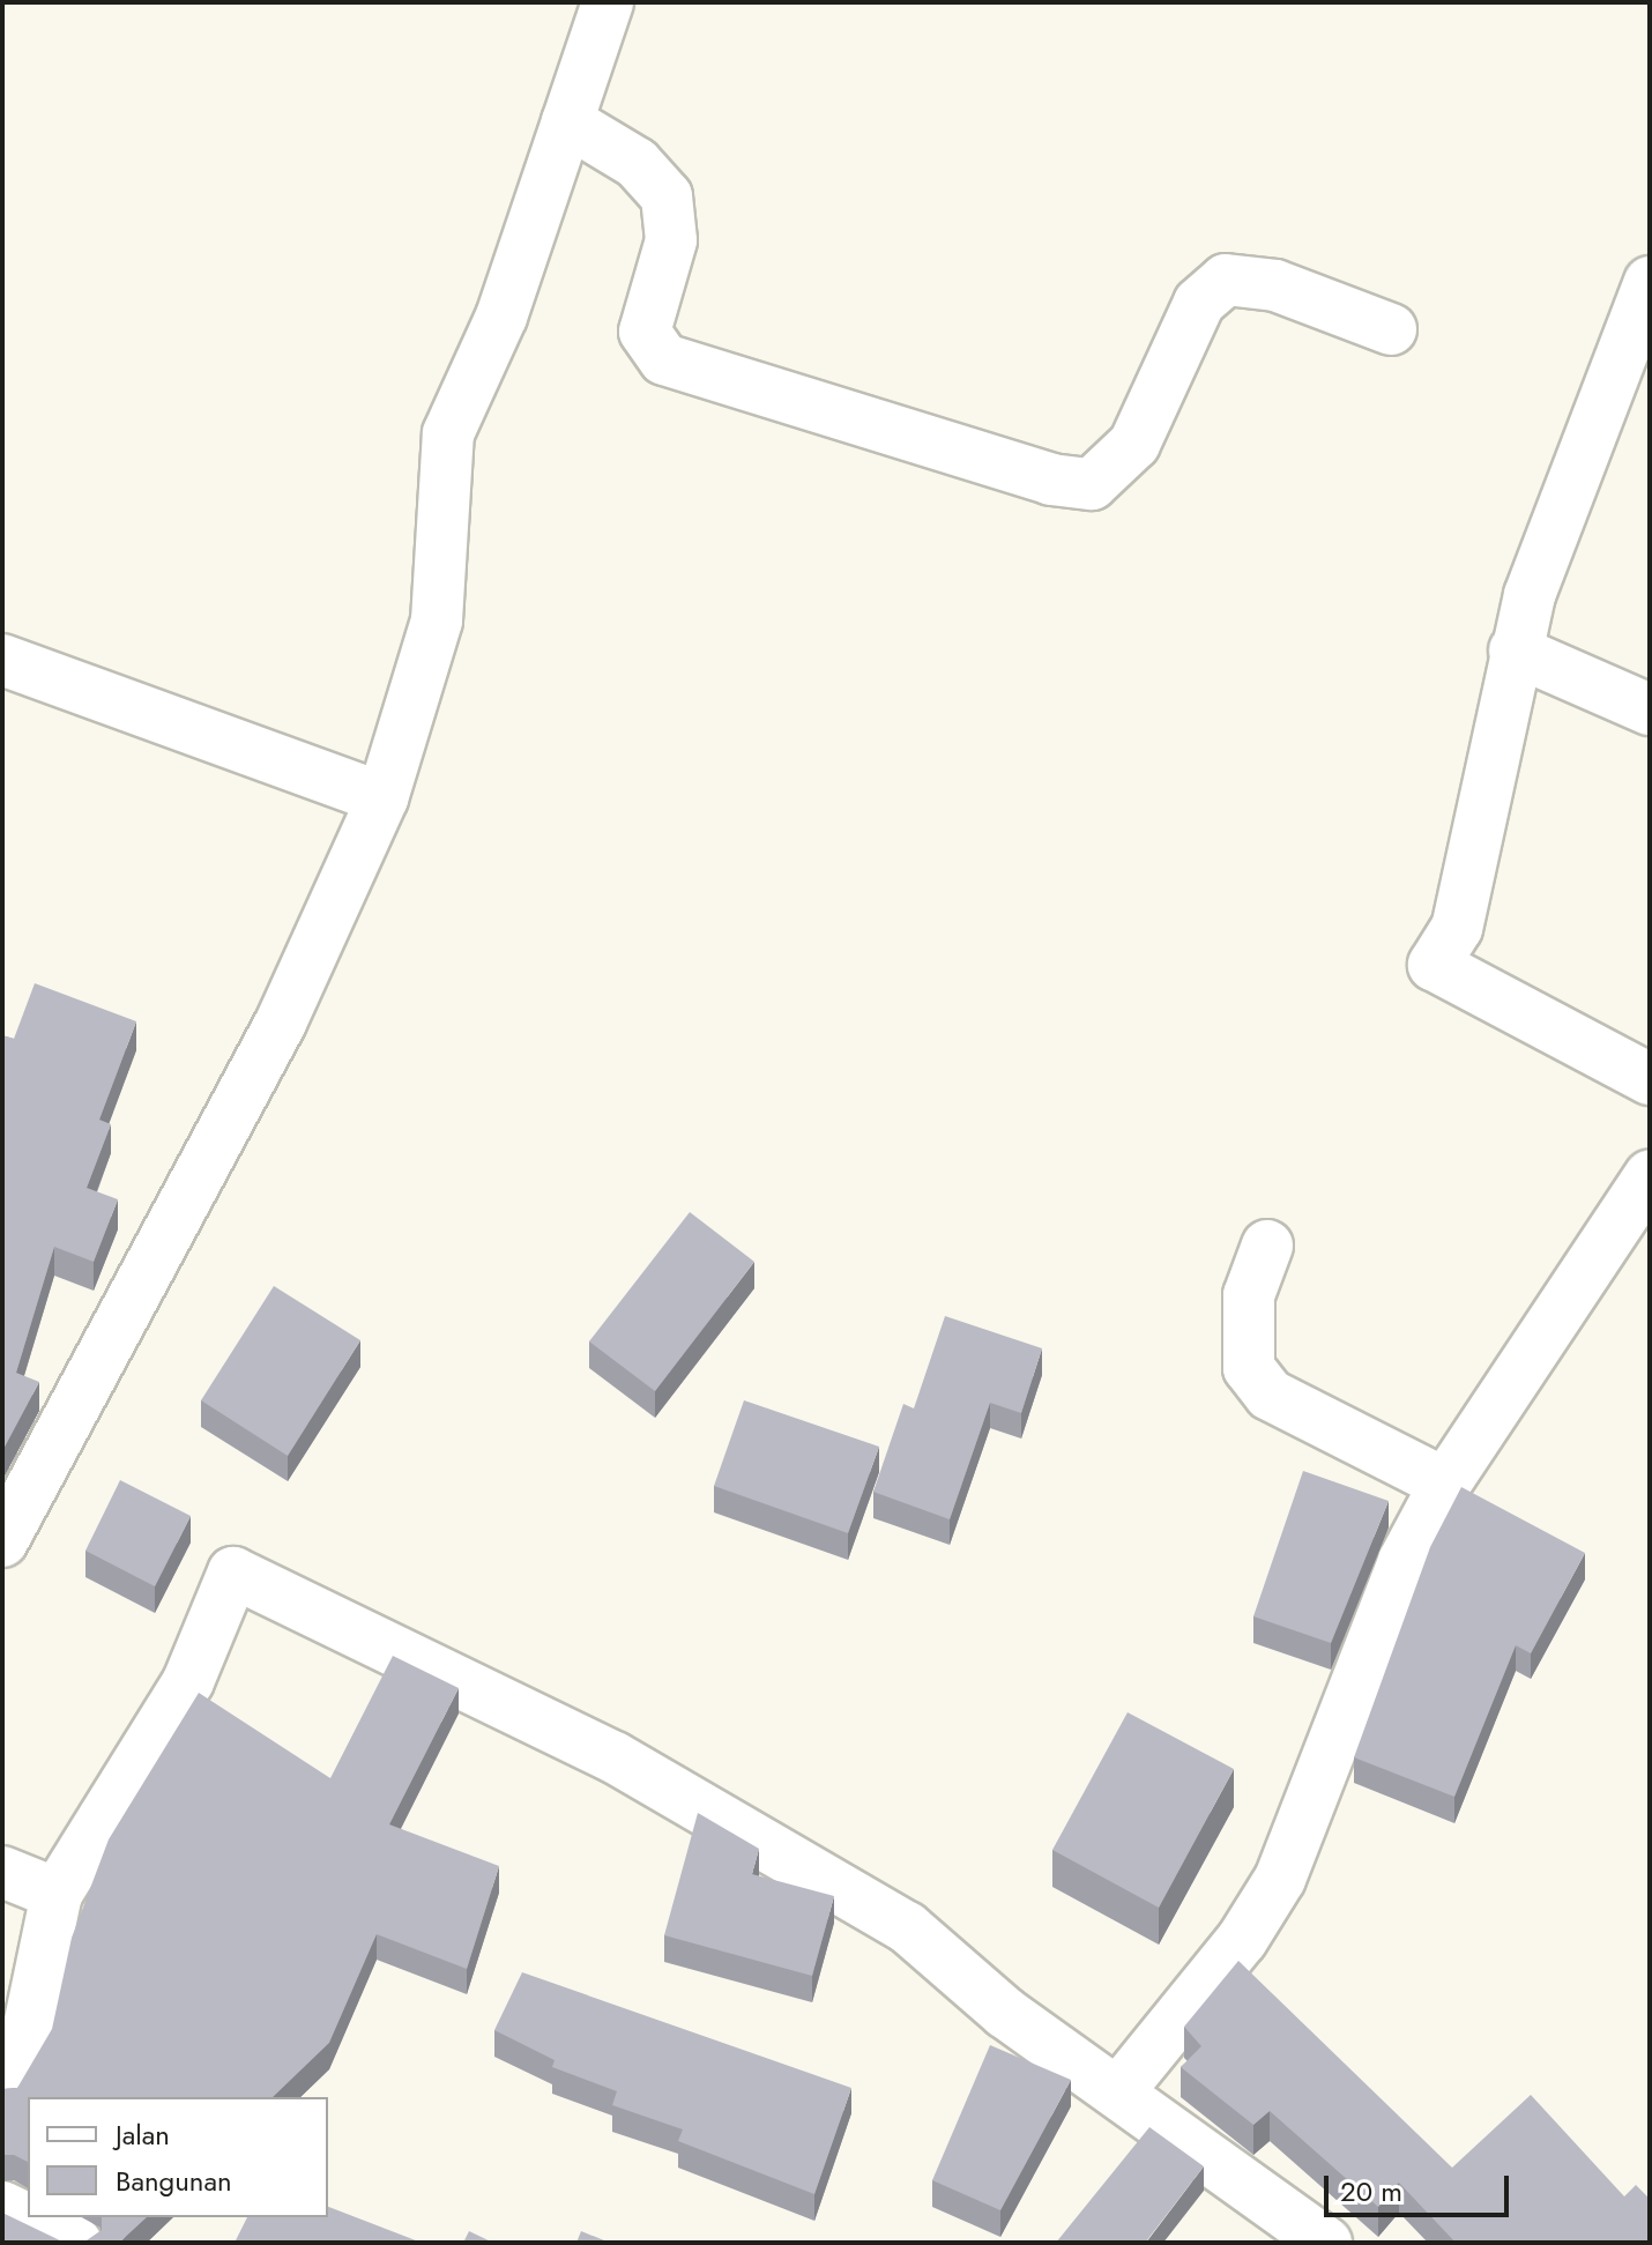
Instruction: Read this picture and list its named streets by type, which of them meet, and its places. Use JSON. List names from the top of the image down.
{
  "legend": ["Jalan", "Bangunan"],
  "scale_bar": "20 m"
}
